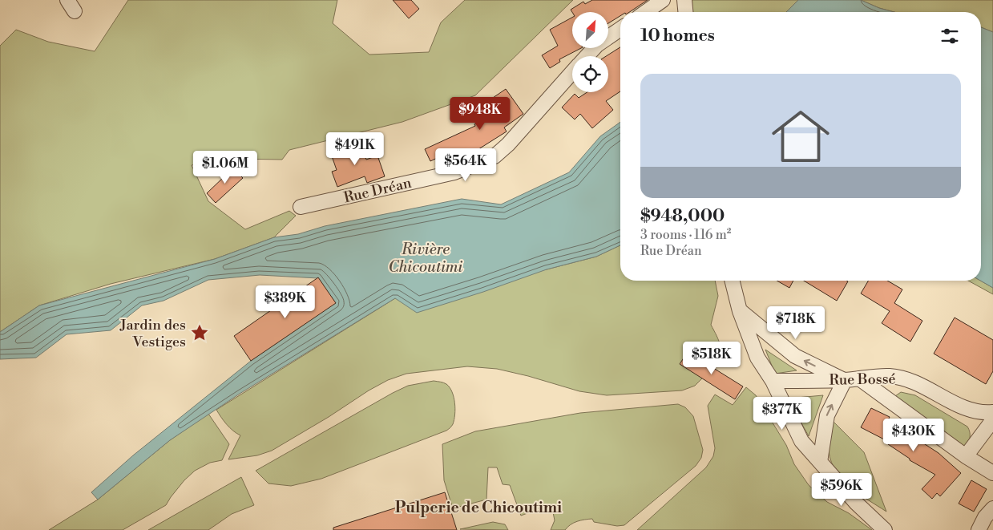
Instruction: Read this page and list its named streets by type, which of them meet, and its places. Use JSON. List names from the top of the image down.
{
  "streets": {
    "street": ["Rue Dréan", "Rue Bossé"]
  },
  "districts": ["Pulperie de Chicoutimi"],
  "water": ["Rivière Chicoutimi"],
  "places": {
    "place": ["Jardin des Vestiges"]
  },
  "north": "top right",
  "page": {
    "heading": "10 homes",
    "list": [
      {
        "name": "$948,000",
        "note": "3 rooms · 116 m² · Rue Dréan"
      }
    ],
    "price": [
      "$948K",
      "$491K",
      "$564K",
      "$1.06M",
      "$389K",
      "$718K",
      "$518K",
      "$377K",
      "$430K",
      "$596K"
    ]
  }
}
